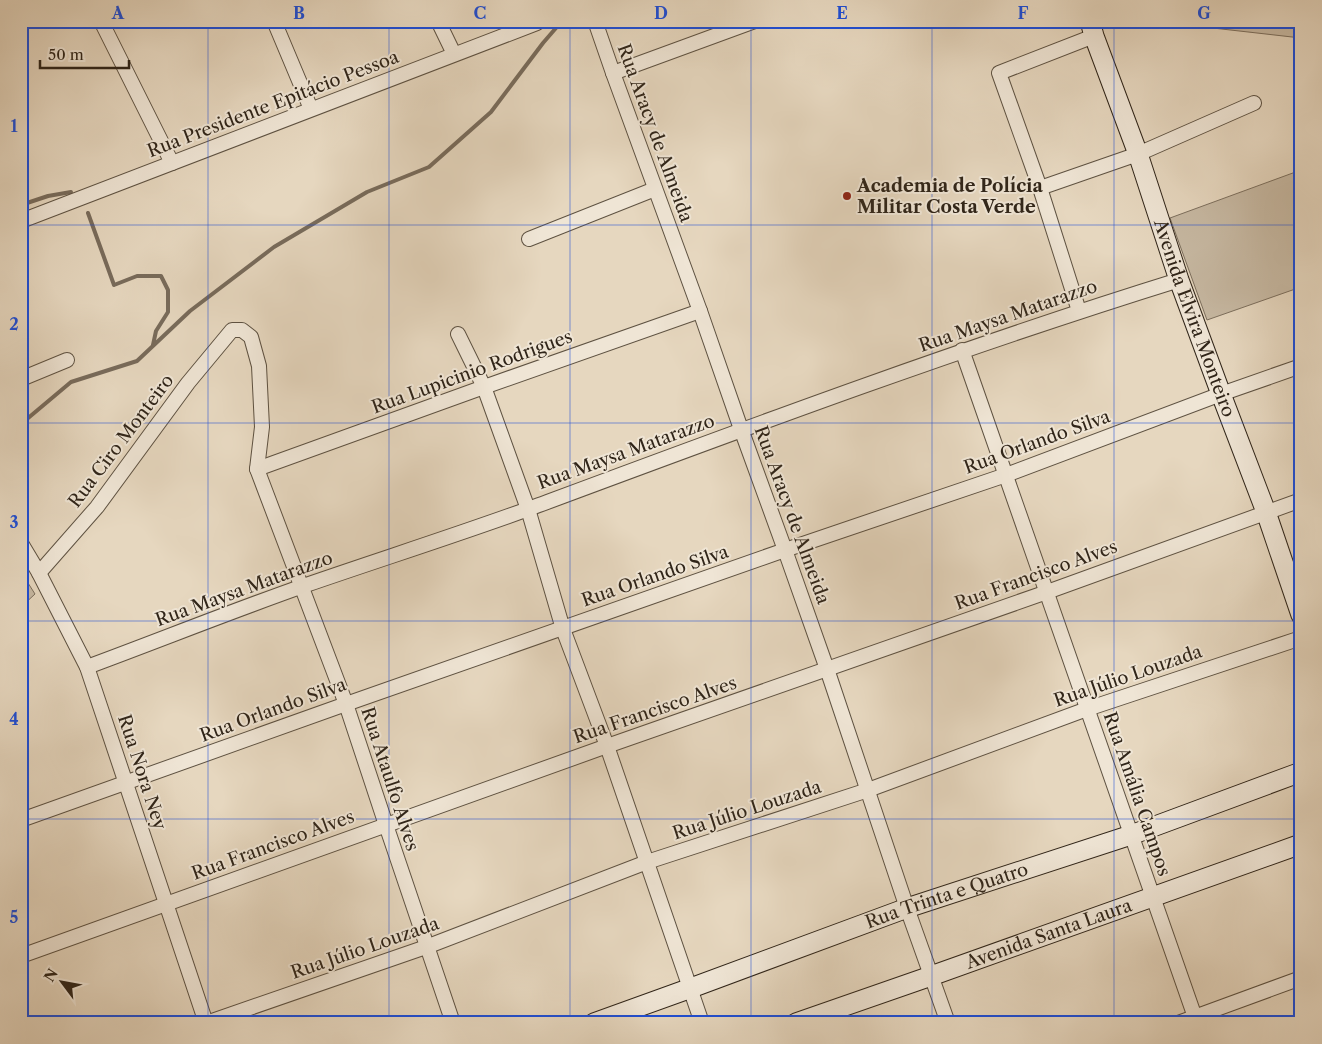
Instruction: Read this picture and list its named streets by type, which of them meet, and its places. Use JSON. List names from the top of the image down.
{
  "streets": {
    "street": [
      "Rua Presidente Epitácio Pessoa",
      "Rua Aracy de Almeida",
      "Rua Maysa Matarazzo",
      "Avenida Elvira Monteiro",
      "Rua Lupicinio Rodrigues",
      "Rua Ciro Monteiro",
      "Rua Orlando Silva",
      "Rua Francisco Alves",
      "Rua Júlio Louzada",
      "Rua Nora Ney",
      "Rua Ataulfo Alves",
      "Rua Amália Campos",
      "Rua Trinta e Quatro",
      "Avenida Santa Laura"
    ]
  },
  "crossings": [
    ["Rua Aracy de Almeida", "Rua Maysa Matarazzo"],
    ["Rua Aracy de Almeida", "Rua Lupicinio Rodrigues"],
    ["Rua Aracy de Almeida", "Rua Orlando Silva"],
    ["Rua Aracy de Almeida", "Rua Francisco Alves"],
    ["Rua Aracy de Almeida", "Rua Júlio Louzada"],
    ["Rua Aracy de Almeida", "Rua Trinta e Quatro"],
    ["Rua Aracy de Almeida", "Avenida Santa Laura"],
    ["Rua Maysa Matarazzo", "Avenida Elvira Monteiro"],
    ["Rua Maysa Matarazzo", "Rua Nora Ney"],
    ["Rua Maysa Matarazzo", "Rua Ataulfo Alves"],
    ["Rua Maysa Matarazzo", "Rua Amália Campos"],
    ["Avenida Elvira Monteiro", "Rua Orlando Silva"],
    ["Avenida Elvira Monteiro", "Rua Francisco Alves"],
    ["Rua Lupicinio Rodrigues", "Rua Ataulfo Alves"],
    ["Rua Ciro Monteiro", "Rua Nora Ney"],
    ["Rua Ciro Monteiro", "Rua Ataulfo Alves"],
    ["Rua Orlando Silva", "Rua Nora Ney"],
    ["Rua Orlando Silva", "Rua Ataulfo Alves"],
    ["Rua Orlando Silva", "Rua Amália Campos"],
    ["Rua Francisco Alves", "Rua Nora Ney"],
    ["Rua Francisco Alves", "Rua Ataulfo Alves"],
    ["Rua Francisco Alves", "Rua Amália Campos"],
    ["Rua Júlio Louzada", "Rua Nora Ney"],
    ["Rua Júlio Louzada", "Rua Ataulfo Alves"],
    ["Rua Júlio Louzada", "Rua Amália Campos"],
    ["Rua Amália Campos", "Rua Trinta e Quatro"],
    ["Rua Amália Campos", "Avenida Santa Laura"]
  ],
  "places": ["Academia de Polícia Militar Costa Verde"],
  "scale_bar": "50 m",
  "north": "top left",
  "grid": {
    "columns": [
      "A",
      "B",
      "C",
      "D",
      "E",
      "F",
      "G"
    ],
    "rows": [
      "1",
      "2",
      "3",
      "4",
      "5"
    ]
  }
}
